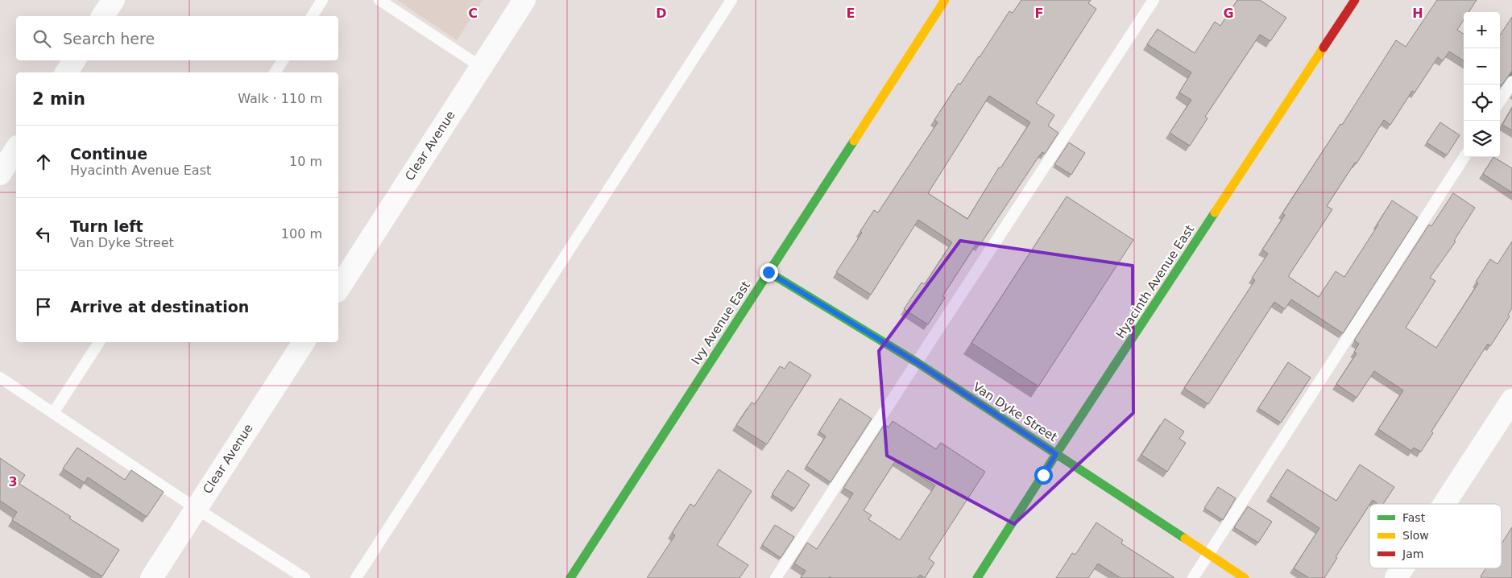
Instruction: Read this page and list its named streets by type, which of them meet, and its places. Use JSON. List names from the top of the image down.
{
  "streets": {
    "street": [
      "Clear Avenue",
      "Hyacinth Avenue East",
      "Ivy Avenue East",
      "Van Dyke Street"
    ]
  },
  "crossings": [
    ["Hyacinth Avenue East", "Van Dyke Street"],
    ["Ivy Avenue East", "Van Dyke Street"]
  ],
  "legend": ["Fast", "Slow", "Jam"],
  "page": {
    "map_buttons": ["+", "−"],
    "search": "Search here",
    "heading": ["2 min", "Walk · 110 m"],
    "list": [
      ["Continue", "Hyacinth Avenue East", "10 m"],
      ["Turn left", "Van Dyke Street", "100 m"],
      "Arrive at destination"
    ]
  },
  "grid": {
    "columns": [
      "C",
      "D",
      "E",
      "F",
      "G",
      "H"
    ],
    "rows": ["3"]
  }
}
